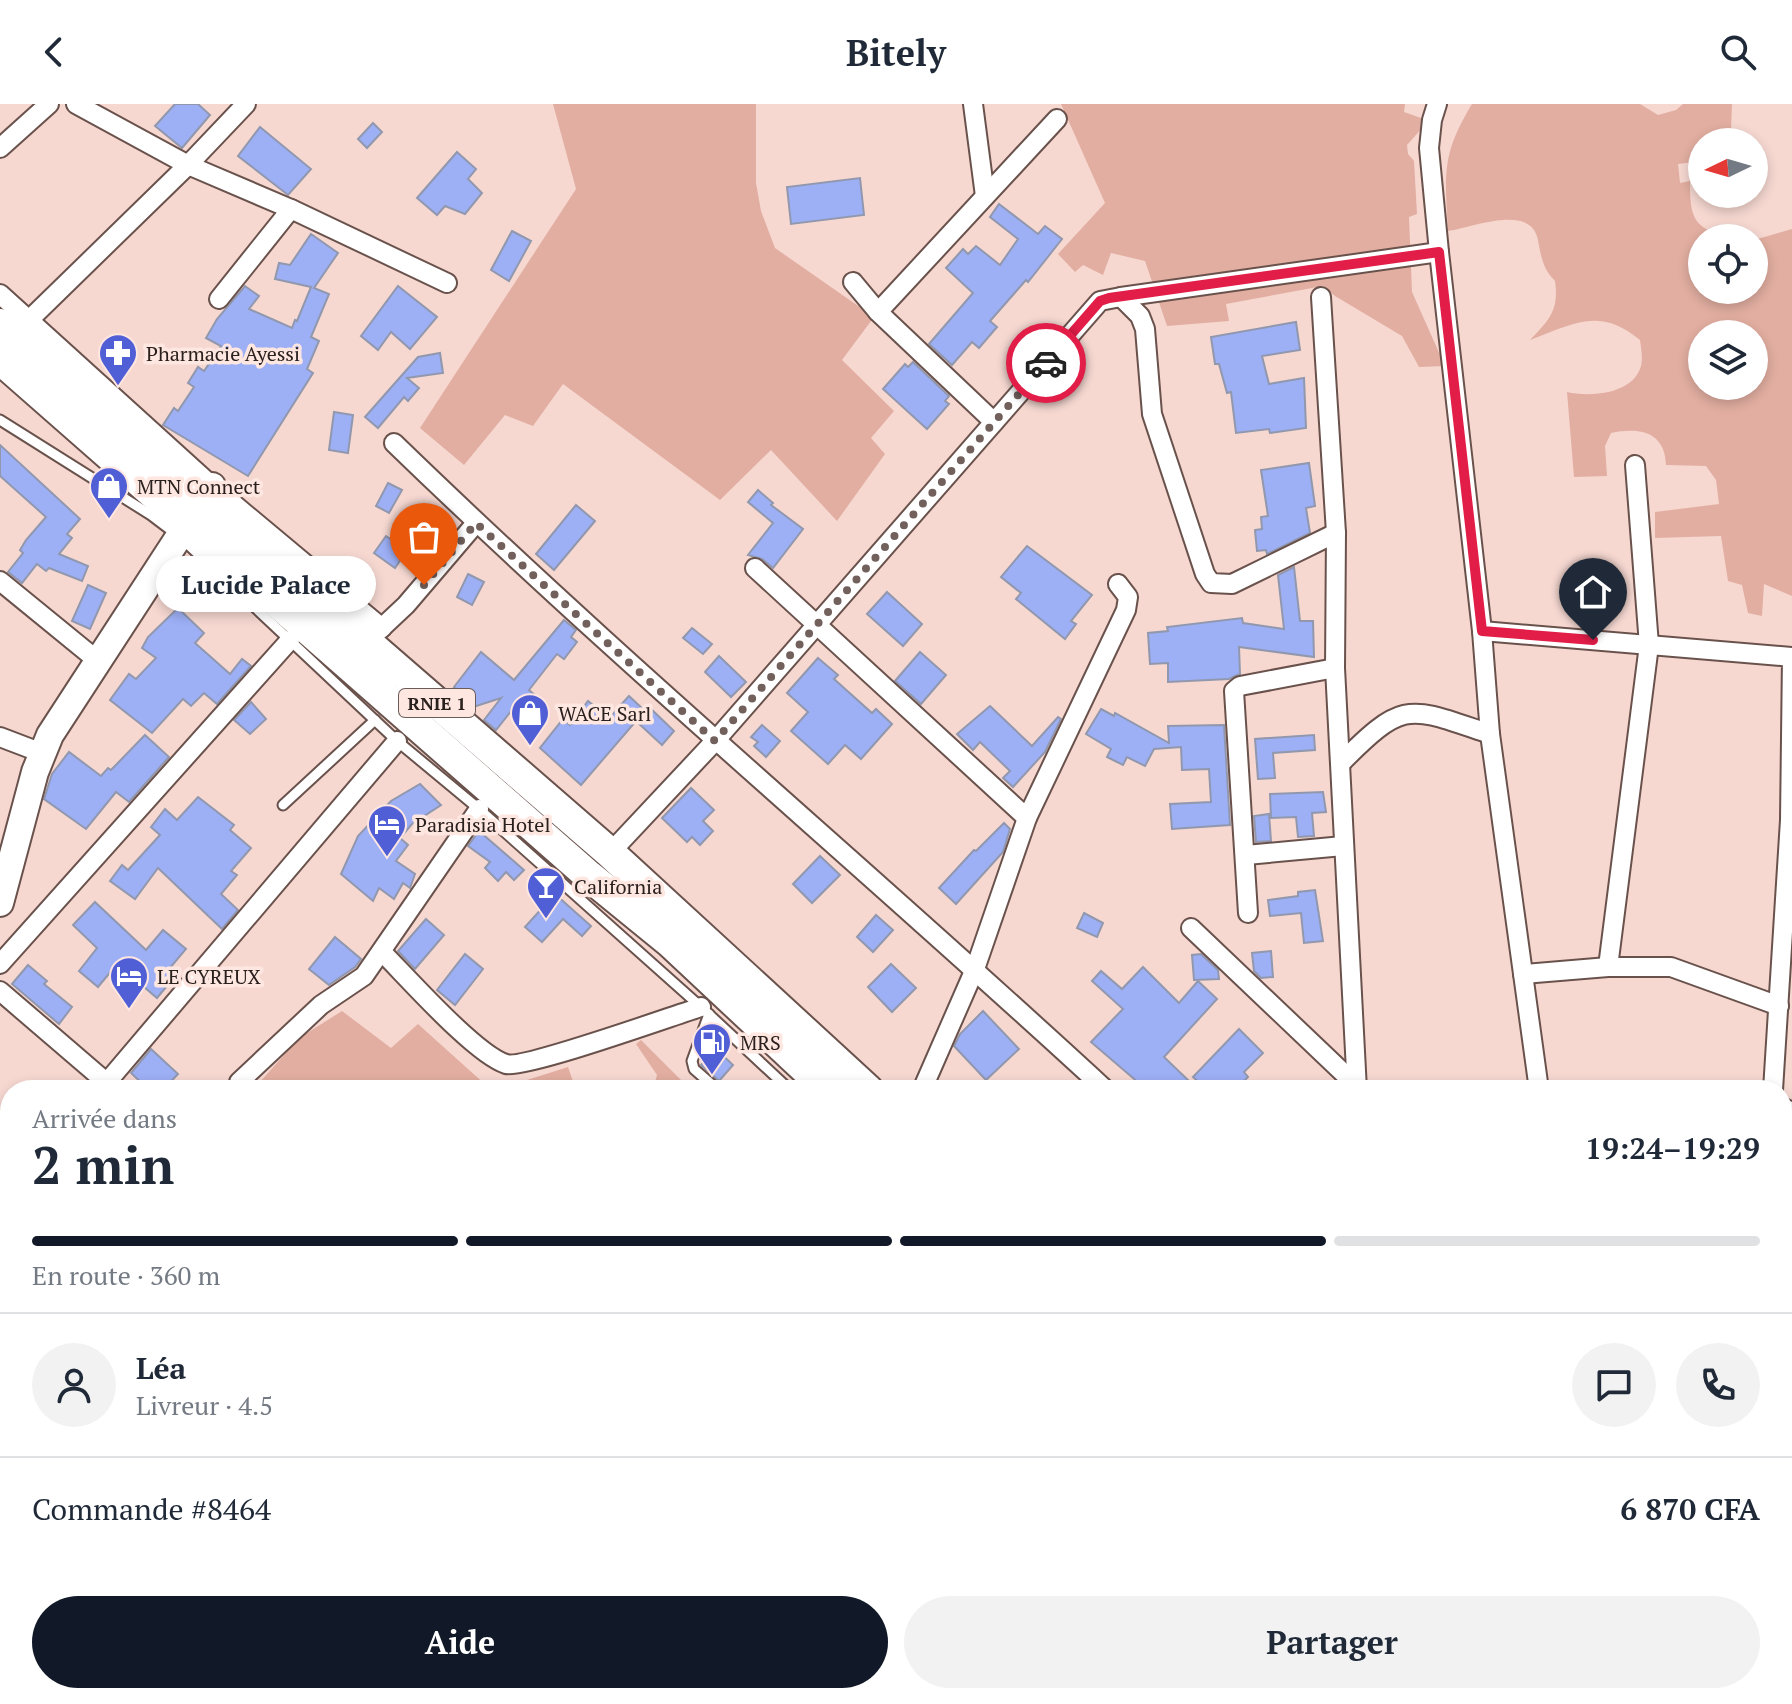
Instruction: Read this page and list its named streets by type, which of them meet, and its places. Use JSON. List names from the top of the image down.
{
  "streets": {
    "highway": ["RNIE 1"]
  },
  "places": {
    "pharmacy": ["Pharmacie Ayessi"],
    "shop": ["MTN Connect", "WACE Sarl"],
    "other": ["Lucide Palace"],
    "hotel": ["Paradisia Hotel", "LE CYREUX"],
    "bar": ["California"],
    "fuel station": ["MRS"]
  },
  "north": "left",
  "page": {
    "header": "Bitely",
    "bubble": "Lucide Palace",
    "heading": ["2 min", "Arrivée dans", "19:24–19:29"],
    "panel": [
      "Léa",
      "Livreur · 4.5",
      "Commande #8464",
      "6 870 CFA"
    ],
    "bar": "En route · 360 m",
    "buttons": ["Aide", "Partager"]
  }
}
